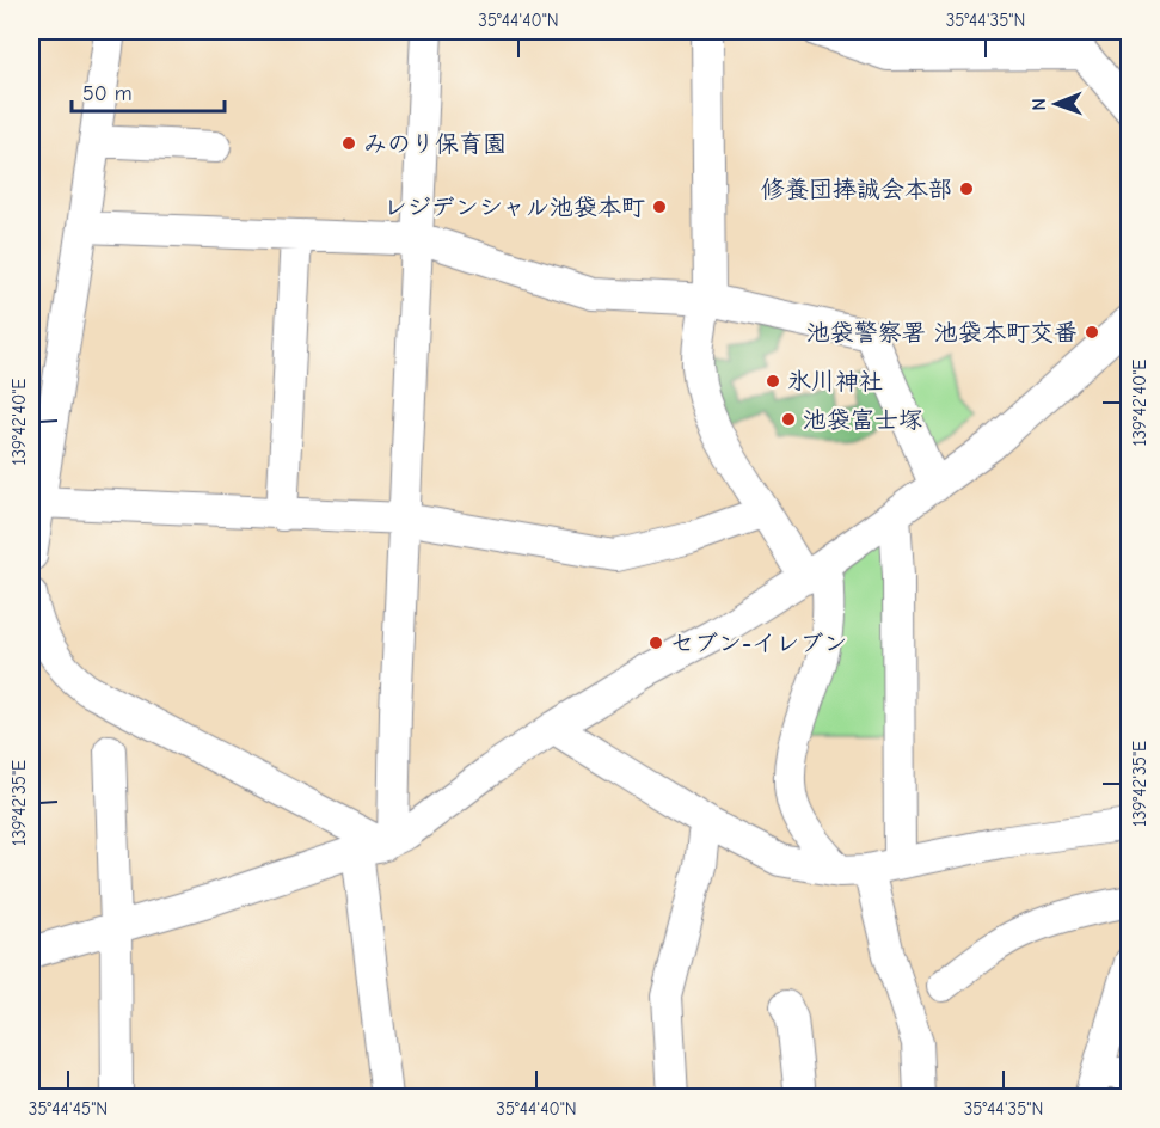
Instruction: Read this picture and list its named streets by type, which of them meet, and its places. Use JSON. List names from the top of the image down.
{
  "places": [
    "みのり保育園",
    "修養団捧誠会本部",
    "レジデンシャル池袋本町",
    "池袋警察署 池袋本町交番",
    "氷川神社",
    "池袋富士塚",
    "セブン-イレブン"
  ],
  "scale_bar": "50 m",
  "north": "left",
  "coordinates": [
    "35°44'40\"N",
    "35°44'35\"N",
    "139°42'40\"E",
    "139°42'35\"E",
    "35°44'45\"N"
  ]
}
